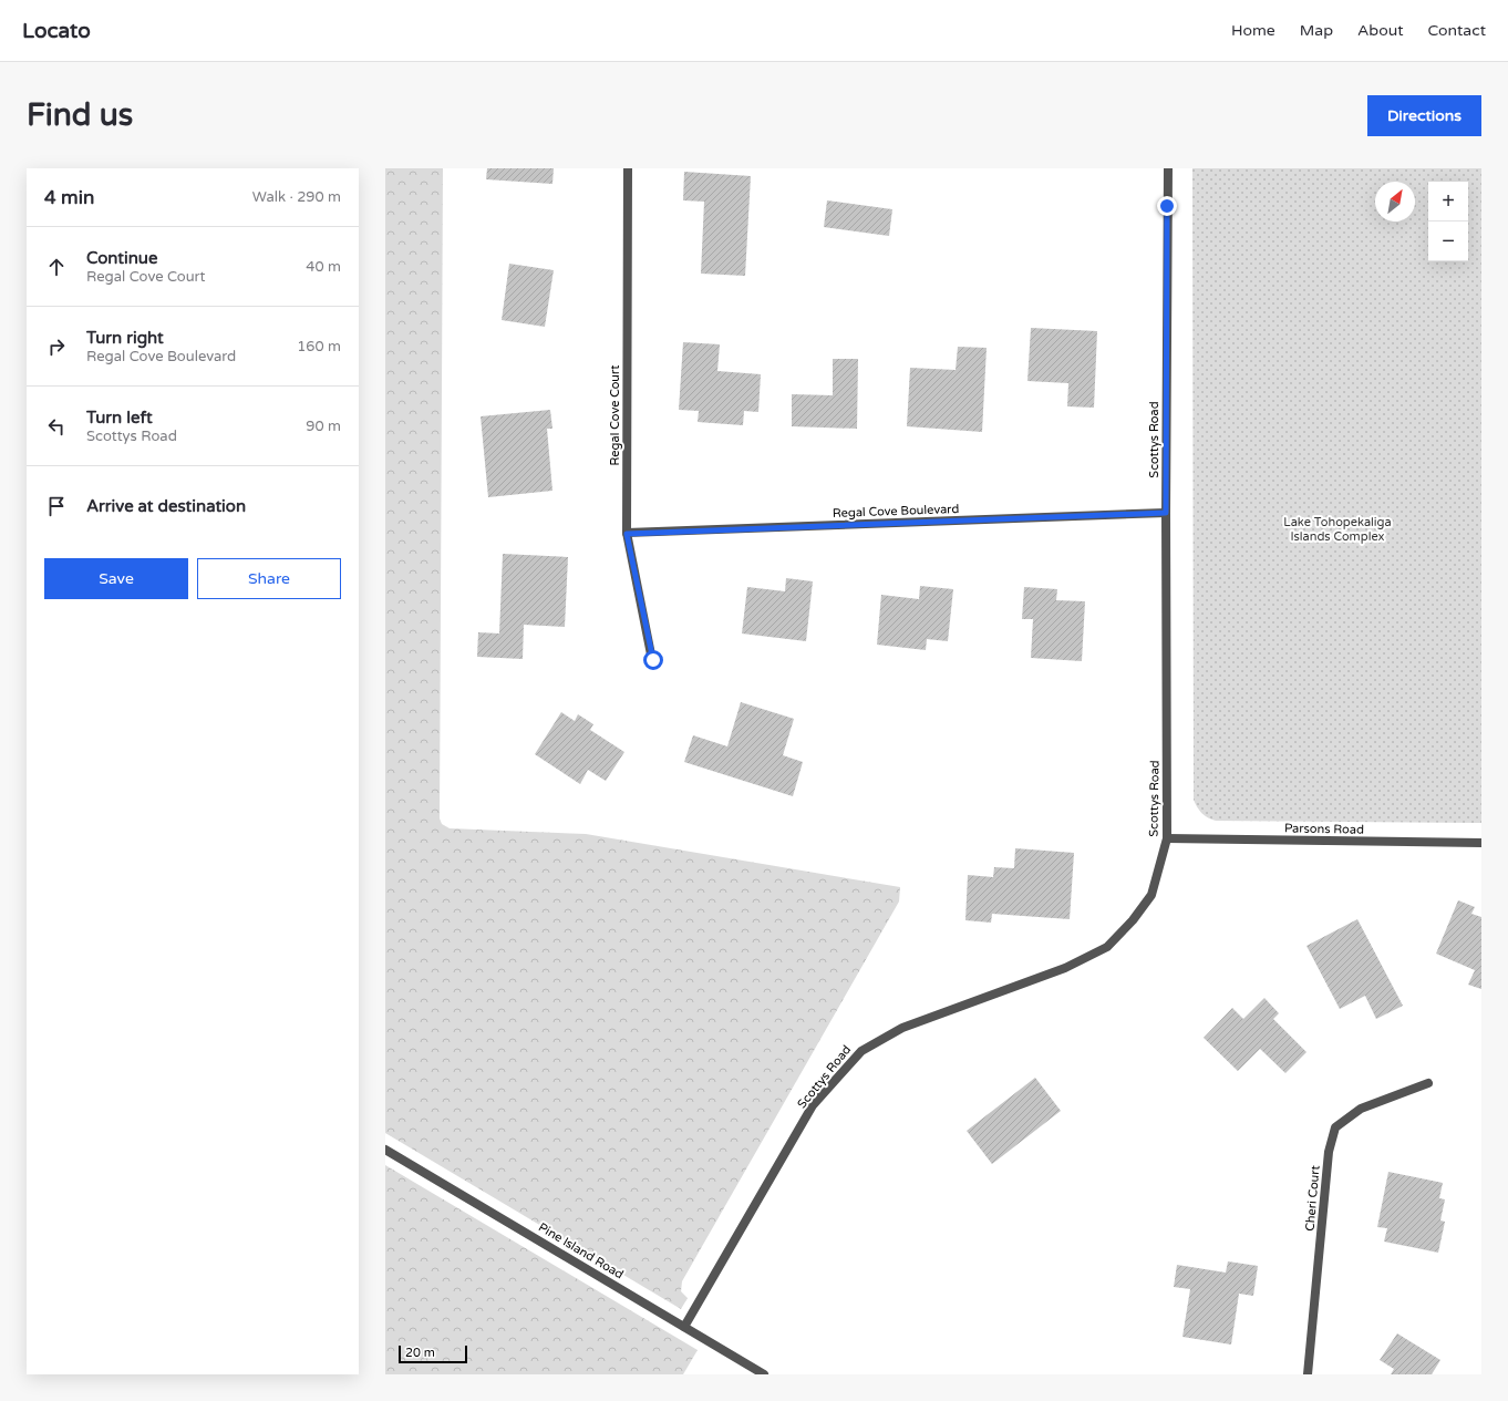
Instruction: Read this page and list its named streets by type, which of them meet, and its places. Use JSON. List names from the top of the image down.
{
  "streets": {
    "street": [
      "Regal Cove Court",
      "Scottys Road",
      "Regal Cove Boulevard",
      "Parsons Road",
      "Cheri Court",
      "Pine Island Road"
    ]
  },
  "crossings": [
    ["Regal Cove Court", "Regal Cove Boulevard"],
    ["Scottys Road", "Regal Cove Boulevard"],
    ["Scottys Road", "Parsons Road"],
    ["Scottys Road", "Pine Island Road"]
  ],
  "parks": ["Lake Tohopekaliga Islands Complex"],
  "scale_bar": "20 m",
  "north": "top right",
  "page": {
    "header": "Locato",
    "nav": [
      "Home",
      "Map",
      "About",
      "Contact"
    ],
    "buttons": [
      "Directions",
      ["Save", "Share"]
    ],
    "title": "Find us",
    "heading": ["4 min", "Walk · 290 m"],
    "map_buttons": ["+", "−"],
    "list": [
      ["Continue", "Regal Cove Court", "40 m"],
      ["Turn right", "Regal Cove Boulevard", "160 m"],
      ["Turn left", "Scottys Road", "90 m"],
      "Arrive at destination"
    ],
    "scale": "20 m"
  }
}
